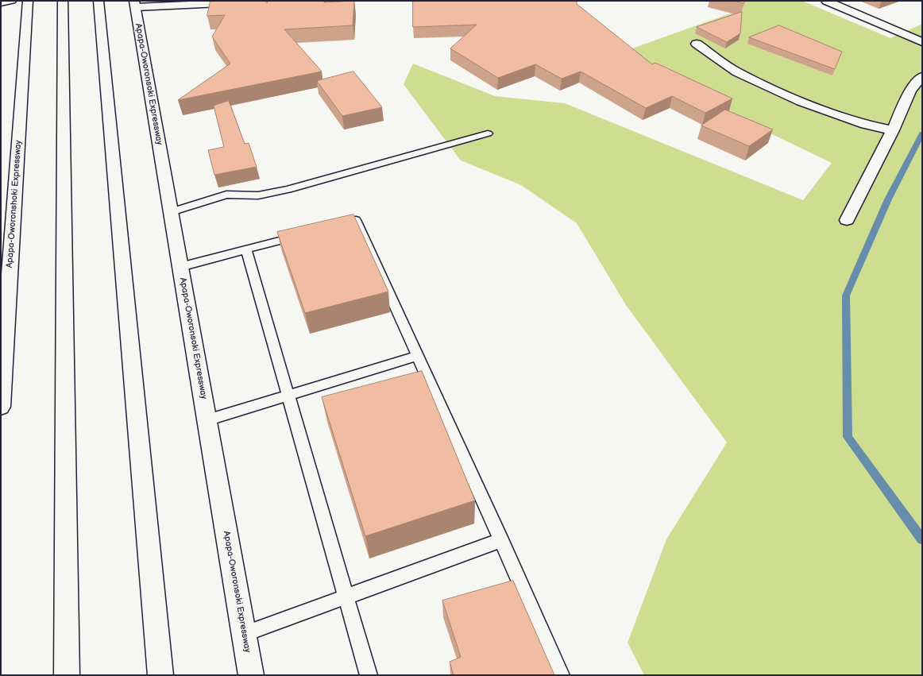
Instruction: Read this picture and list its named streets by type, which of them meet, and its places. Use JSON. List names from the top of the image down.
{
  "streets": {
    "main road": ["Apapa-Oworonsoki Expressway", "Apapa-Oworonshoki Expressway"]
  }
}
